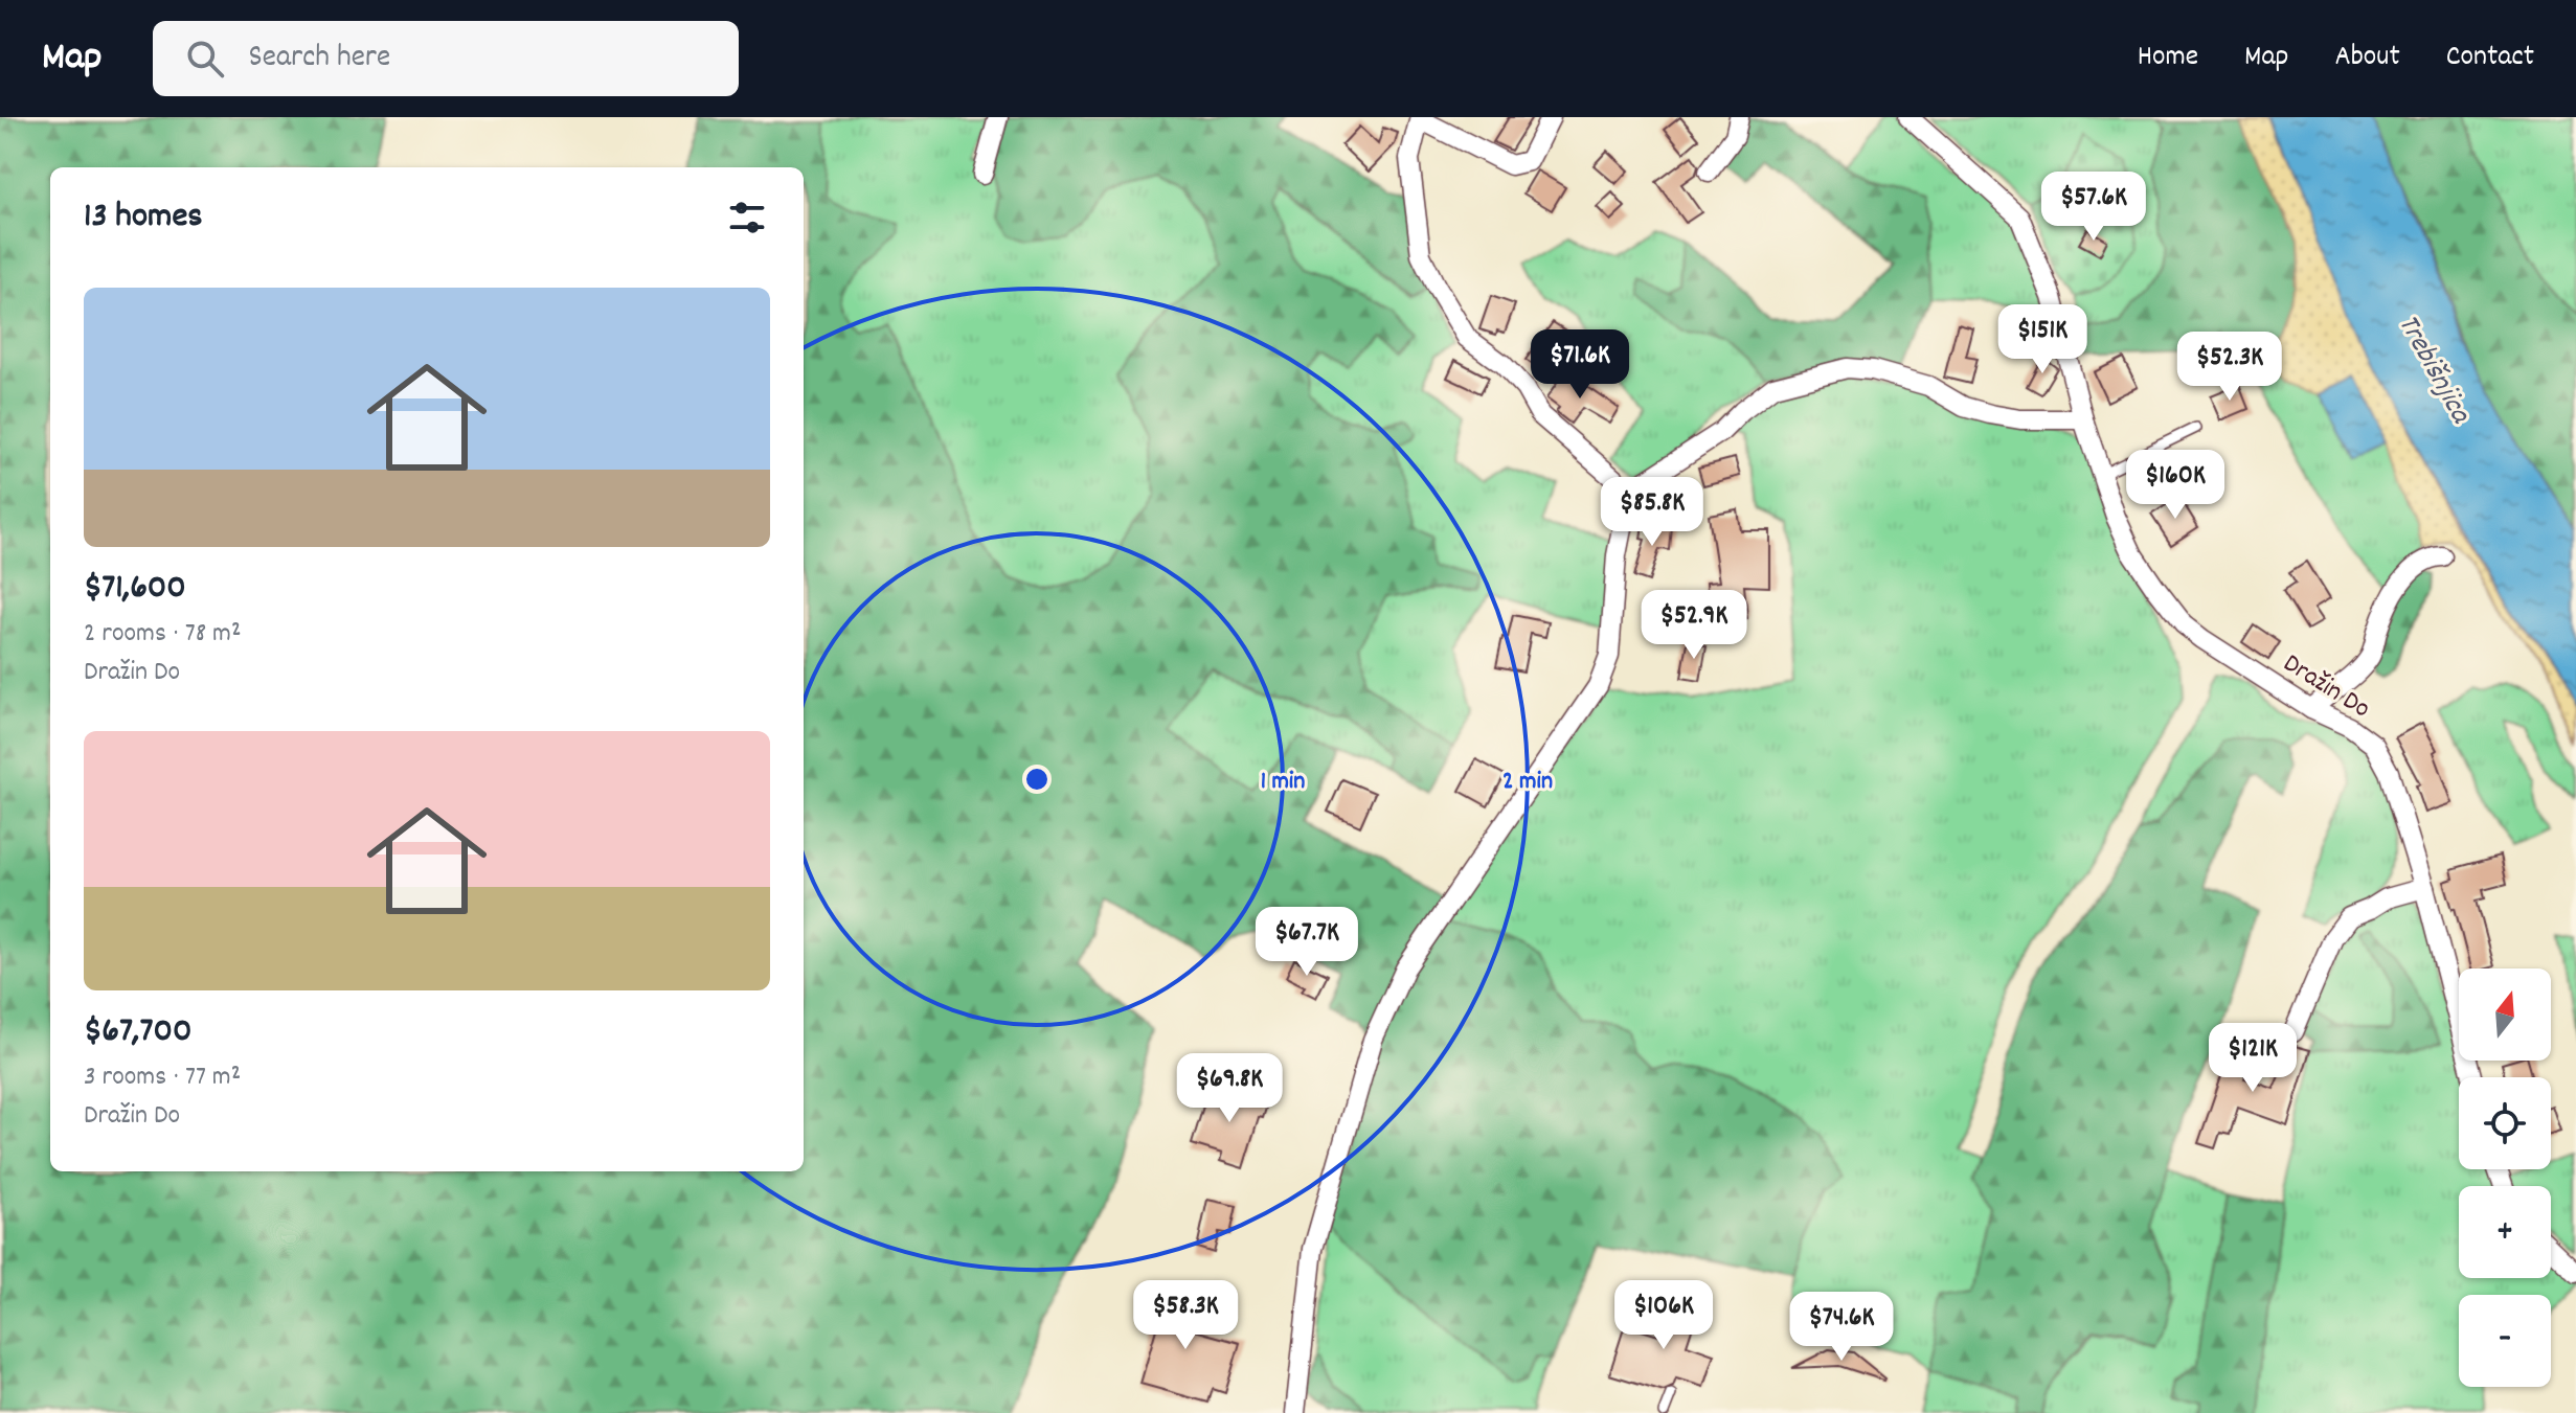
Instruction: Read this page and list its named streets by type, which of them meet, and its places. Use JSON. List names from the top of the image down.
{
  "streets": {
    "street": ["Dražin Do"]
  },
  "water": ["Trebišnjica"],
  "north": "top",
  "page": {
    "header": "Map",
    "search": "Search here",
    "nav": [
      "Home",
      "Map",
      "About",
      "Contact"
    ],
    "heading": "13 homes",
    "price": [
      "$57.6K",
      "$151K",
      "$71.6K",
      "$52.3K",
      "$160K",
      "$85.8K",
      "$52.9K",
      "$67.7K",
      "$121K",
      "$69.8K",
      "$58.3K",
      "$106K",
      "$74.6K"
    ],
    "list": [
      {
        "name": "$71,600",
        "note": "2 rooms · 78 m² · Dražin Do"
      },
      {
        "name": "$67,700",
        "note": "3 rooms · 77 m² · Dražin Do"
      }
    ],
    "map_buttons": ["+", "−"]
  },
  "rings": ["1 min", "2 min"]
}
